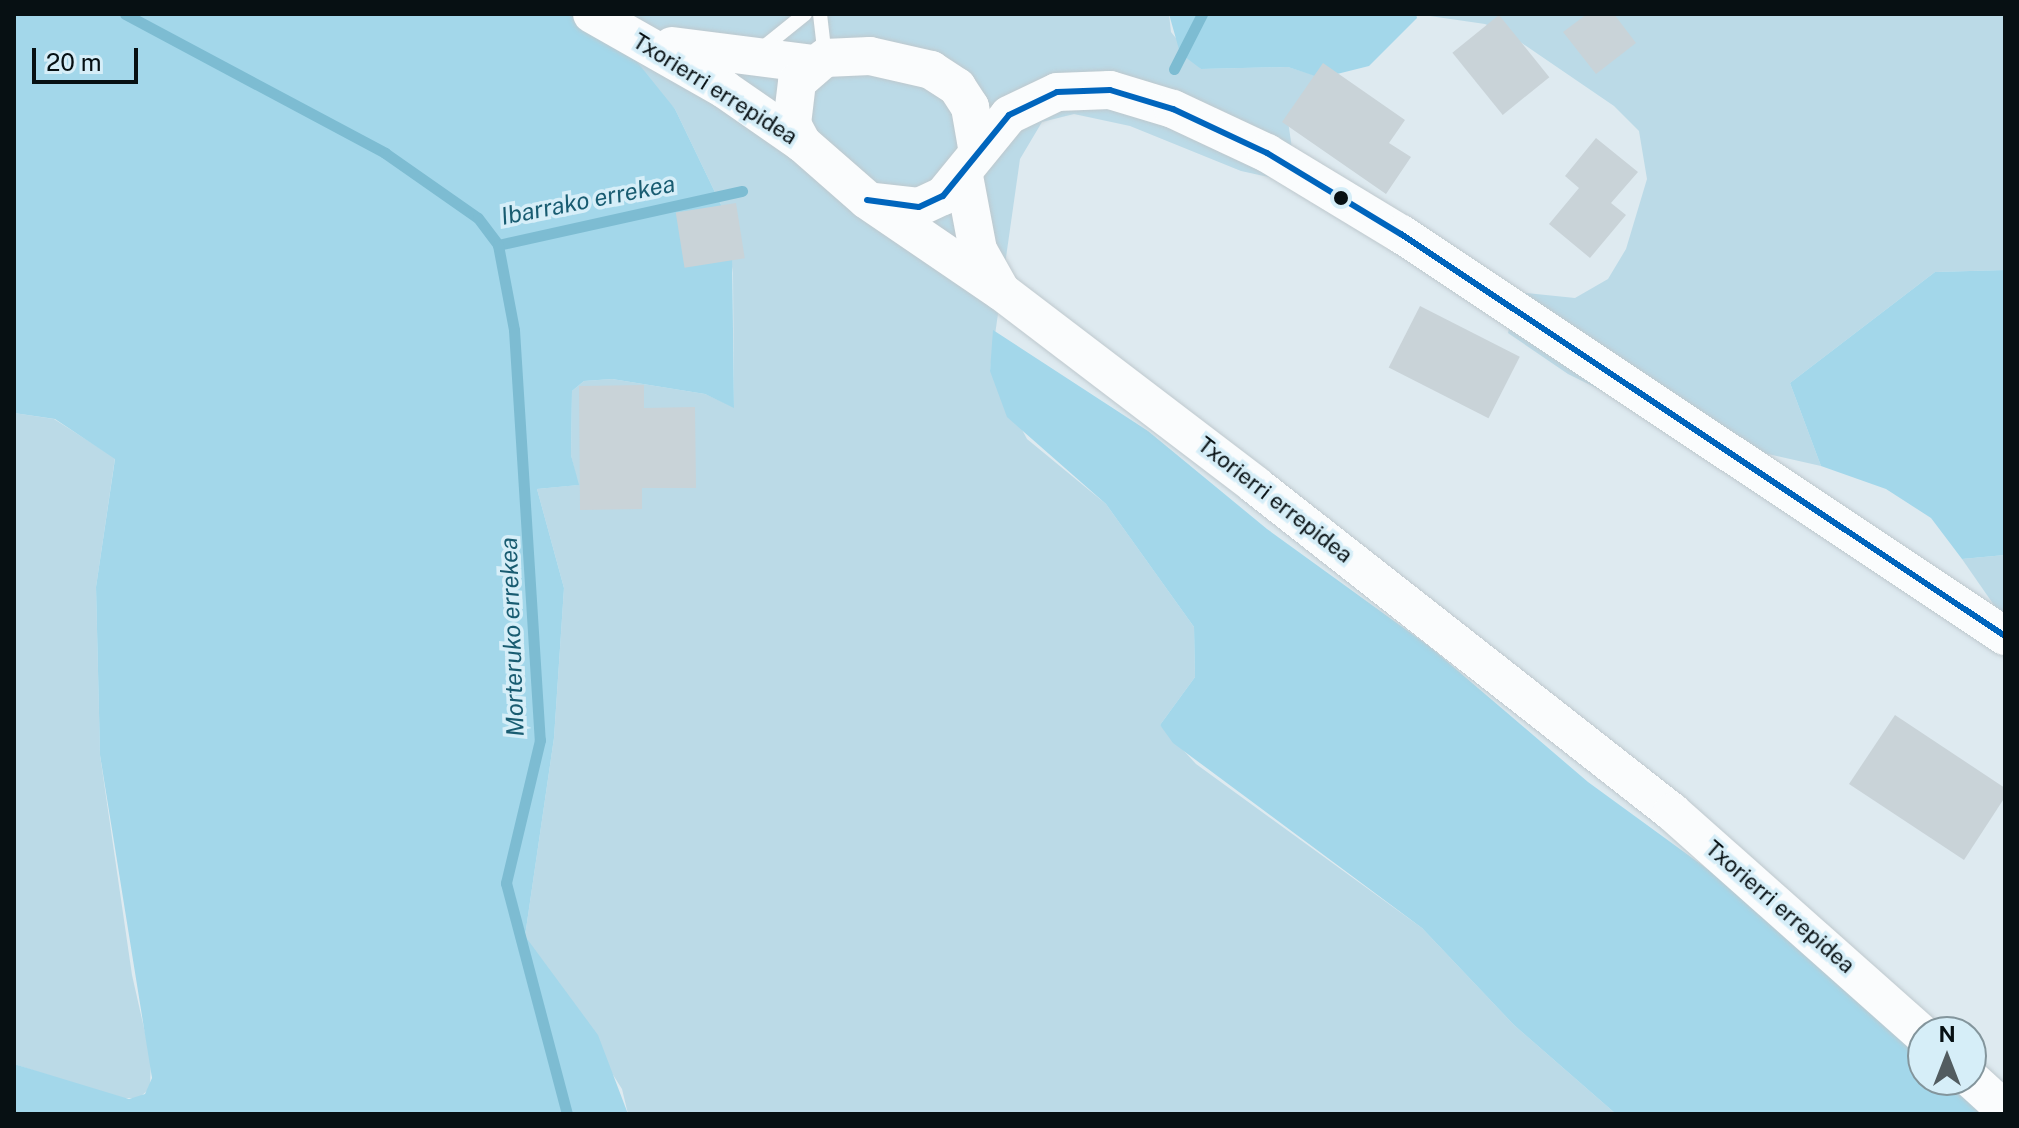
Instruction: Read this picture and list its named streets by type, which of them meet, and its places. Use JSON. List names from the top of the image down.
{
  "streets": {
    "street": ["Txorierri errepidea"]
  },
  "water": ["Ibarrako errekea", "Morteruko errekea"],
  "scale_bar": "20 m",
  "north": "top"
}
